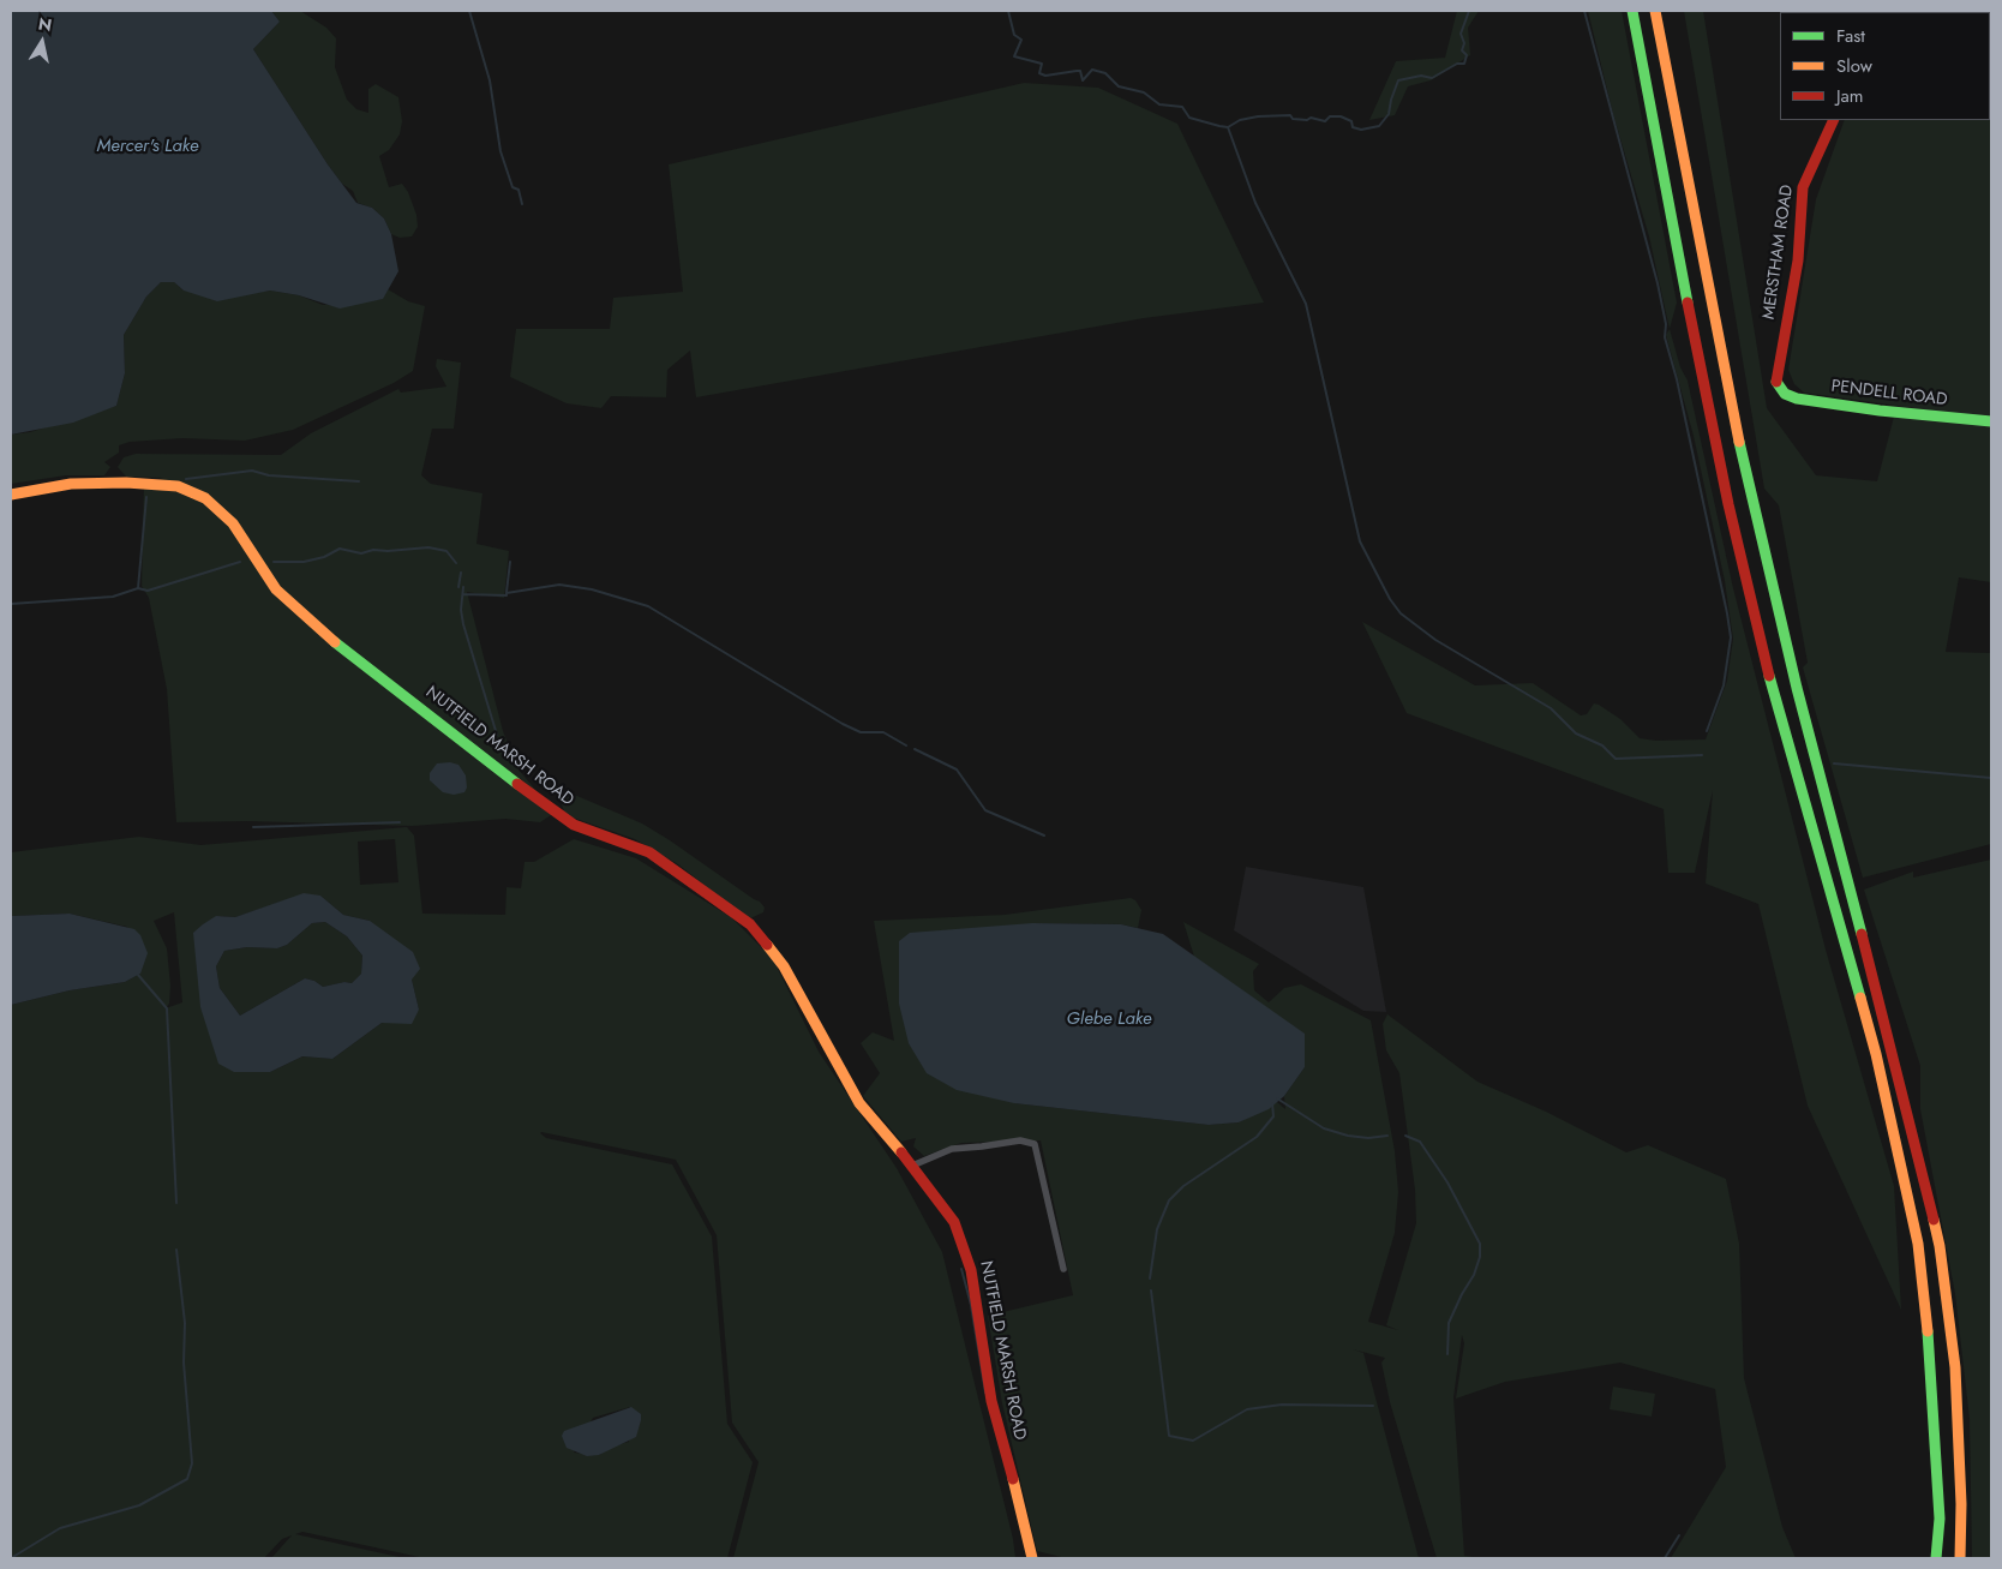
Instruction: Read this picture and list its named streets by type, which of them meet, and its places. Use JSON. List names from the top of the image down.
{
  "streets": {
    "main road": ["MERSTHAM ROAD", "PENDELL ROAD", "NUTFIELD MARSH ROAD"]
  },
  "crossings": [
    ["MERSTHAM ROAD", "PENDELL ROAD"]
  ],
  "water": ["Mercer's Lake", "Glebe Lake"],
  "legend": ["Fast", "Slow", "Jam"],
  "north": "top"
}
